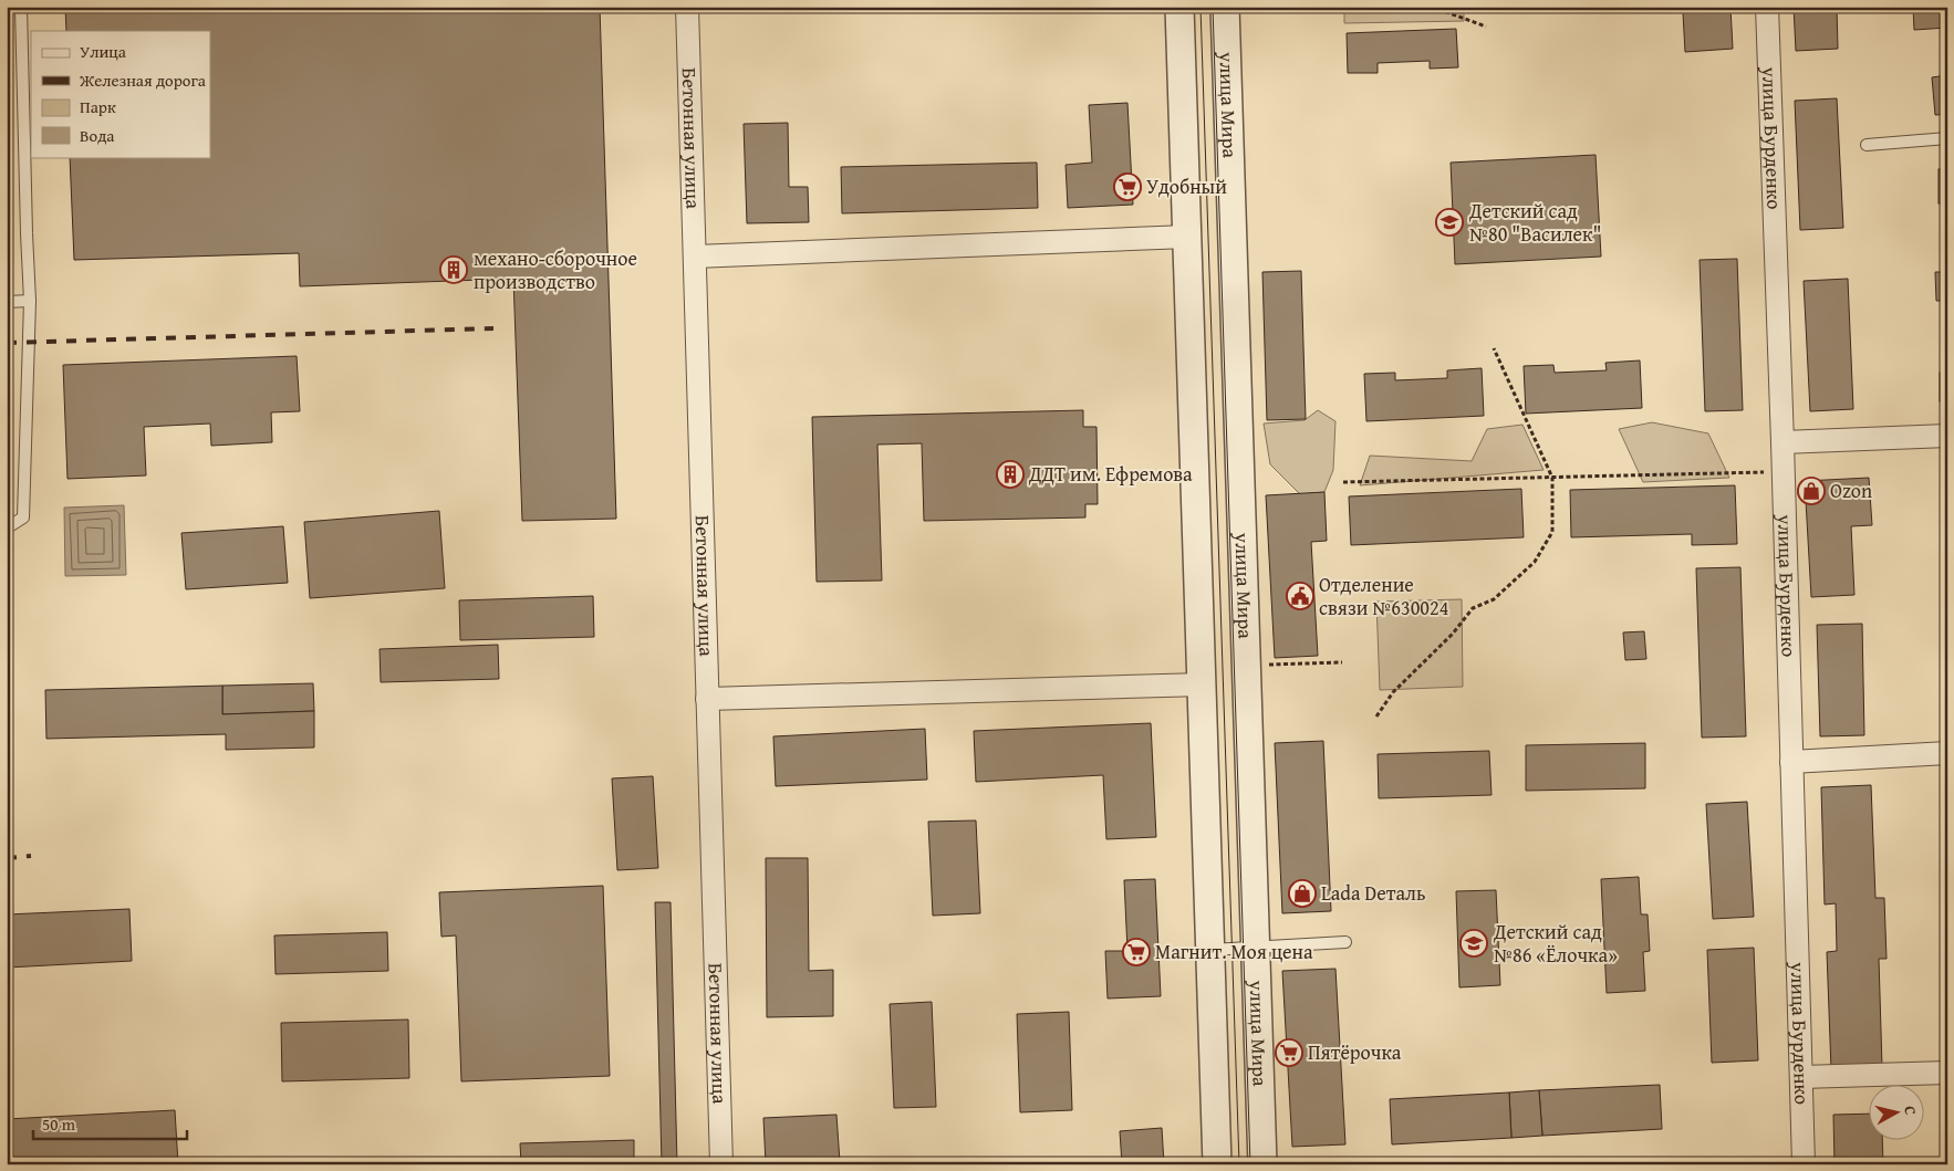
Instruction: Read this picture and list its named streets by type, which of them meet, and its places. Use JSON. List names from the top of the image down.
{
  "streets": {
    "street": ["улица Мира", "Бетонная улица", "улица Бурденко"]
  },
  "places": {
    "supermarket": ["Удобный", "Магнит. Моя цена", "Пятёрочка"],
    "school or university": ["Детский сад №80 \"Василек\"", "Детский сад №86 «Ёлочка»"],
    "building": ["механо-сборочное производство", "ДДТ им. Ефремова"],
    "shop": ["Ozon", "Lada Dеталь"],
    "public building": ["Отделение связи №630024"]
  },
  "legend": [
    "Улица",
    "Железная дорога",
    "Парк",
    "Вода"
  ],
  "scale_bar": "50 m",
  "north": "right"
}
